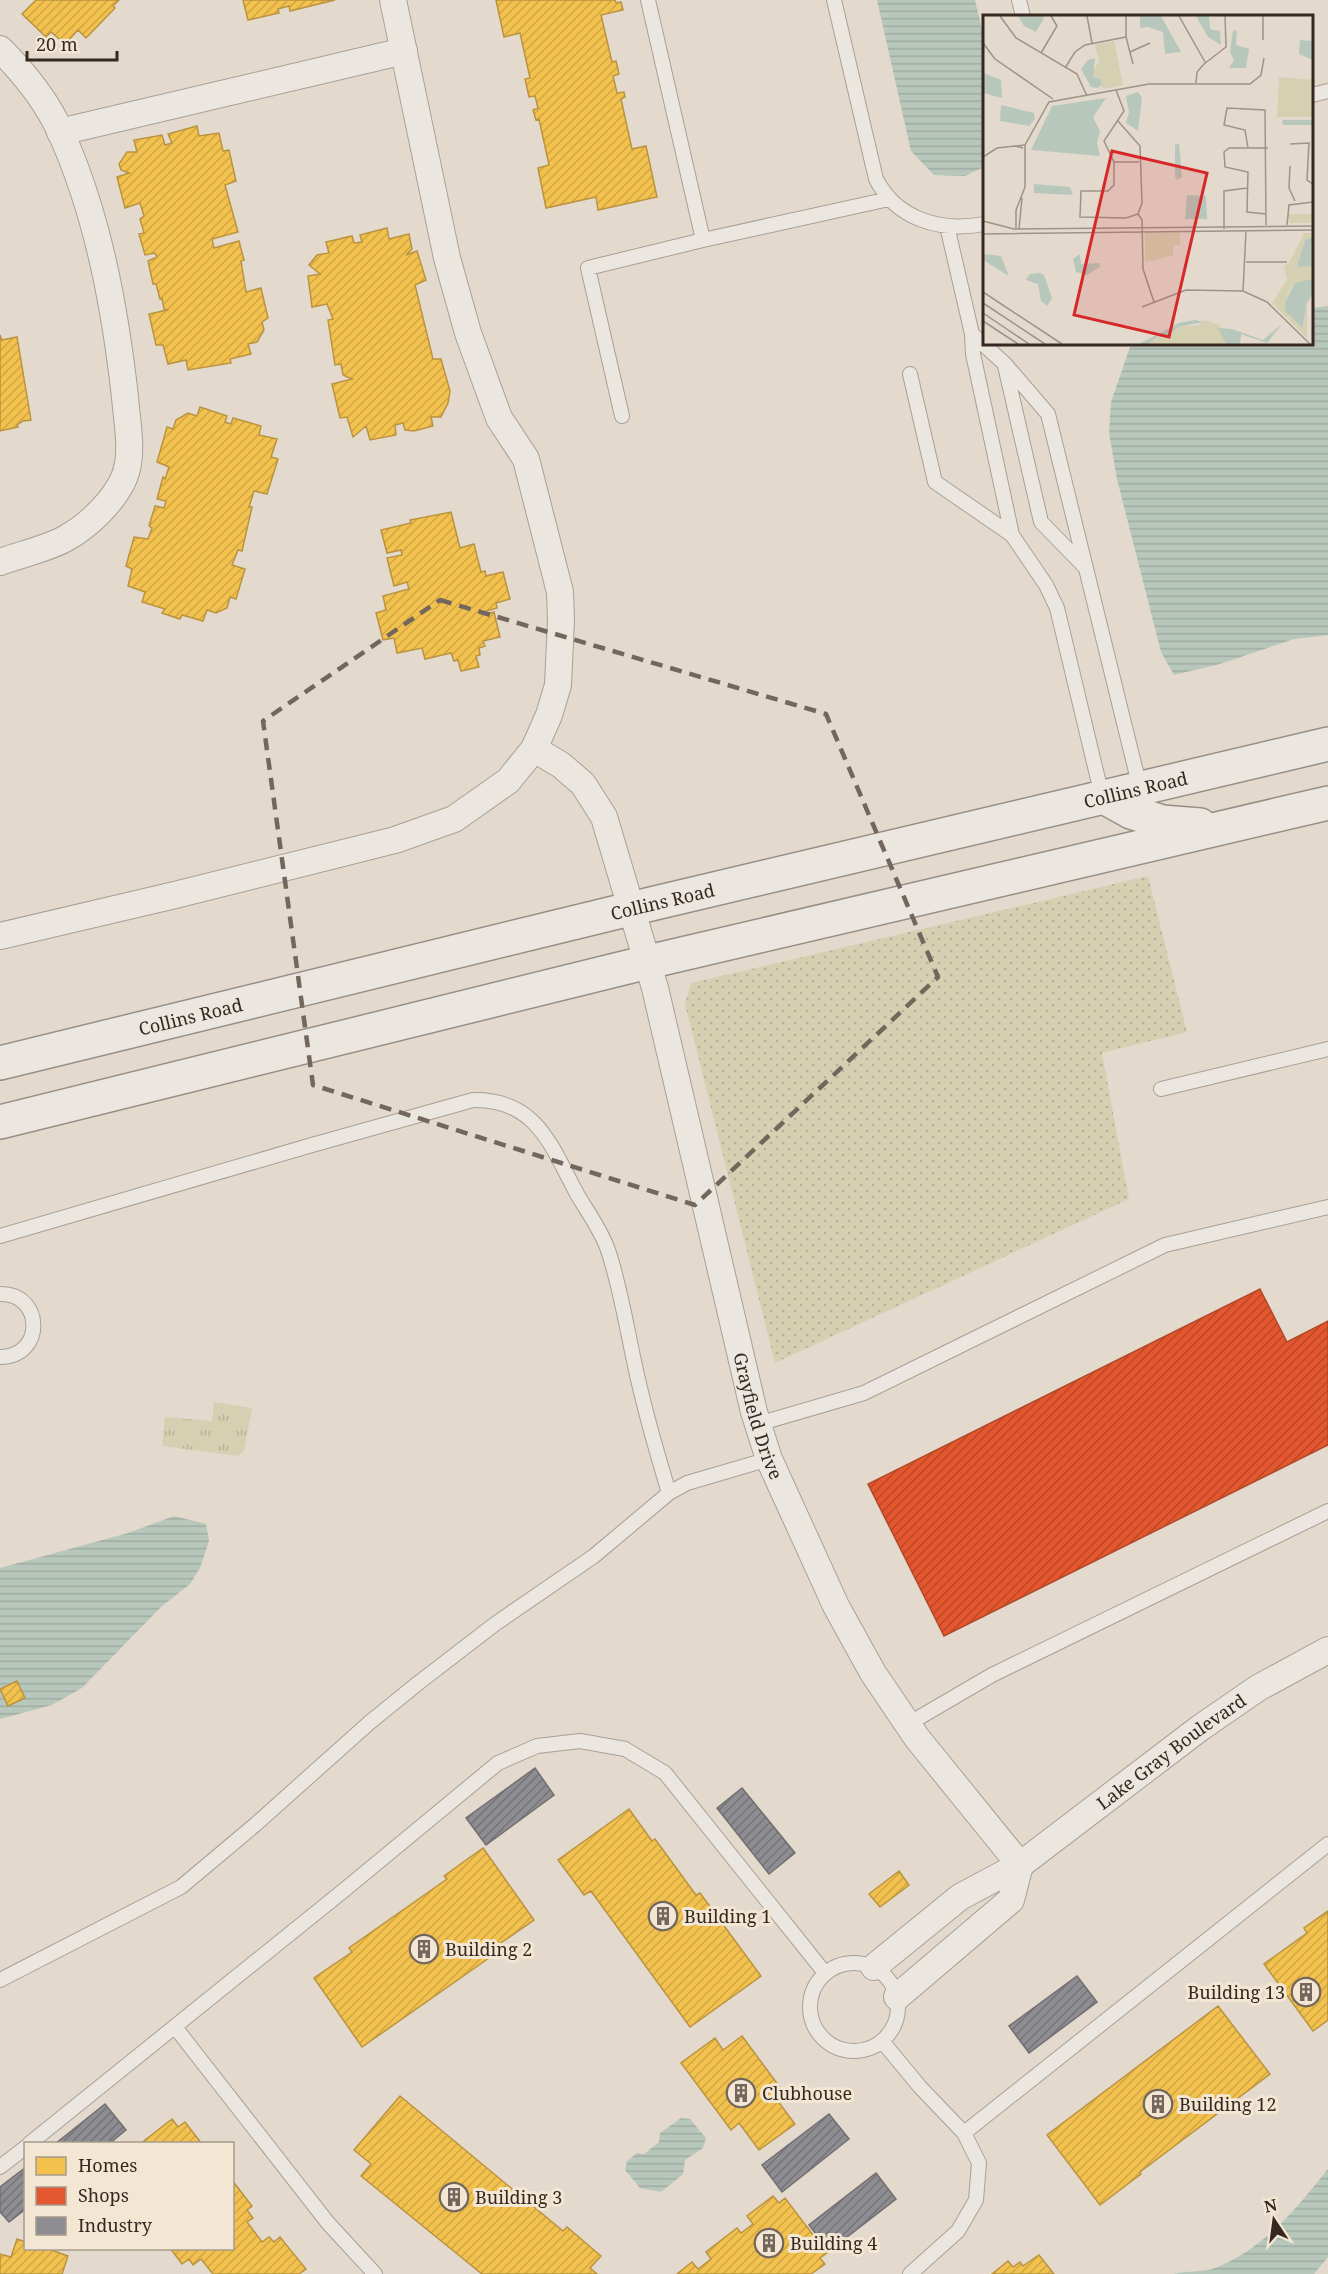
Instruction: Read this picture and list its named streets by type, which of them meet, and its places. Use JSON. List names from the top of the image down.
{
  "streets": {
    "main road": ["Collins Road"],
    "street": ["Grayfield Drive", "Lake Gray Boulevard"]
  },
  "crossings": [
    ["Collins Road", "Grayfield Drive"],
    ["Grayfield Drive", "Lake Gray Boulevard"]
  ],
  "places": {
    "building": [
      "Building 1",
      "Building 2",
      "Building 13",
      "Clubhouse",
      "Building 12",
      "Building 3",
      "Building 4"
    ]
  },
  "legend": ["Homes", "Shops", "Industry"],
  "scale_bar": "20 m",
  "north": "top"
}
